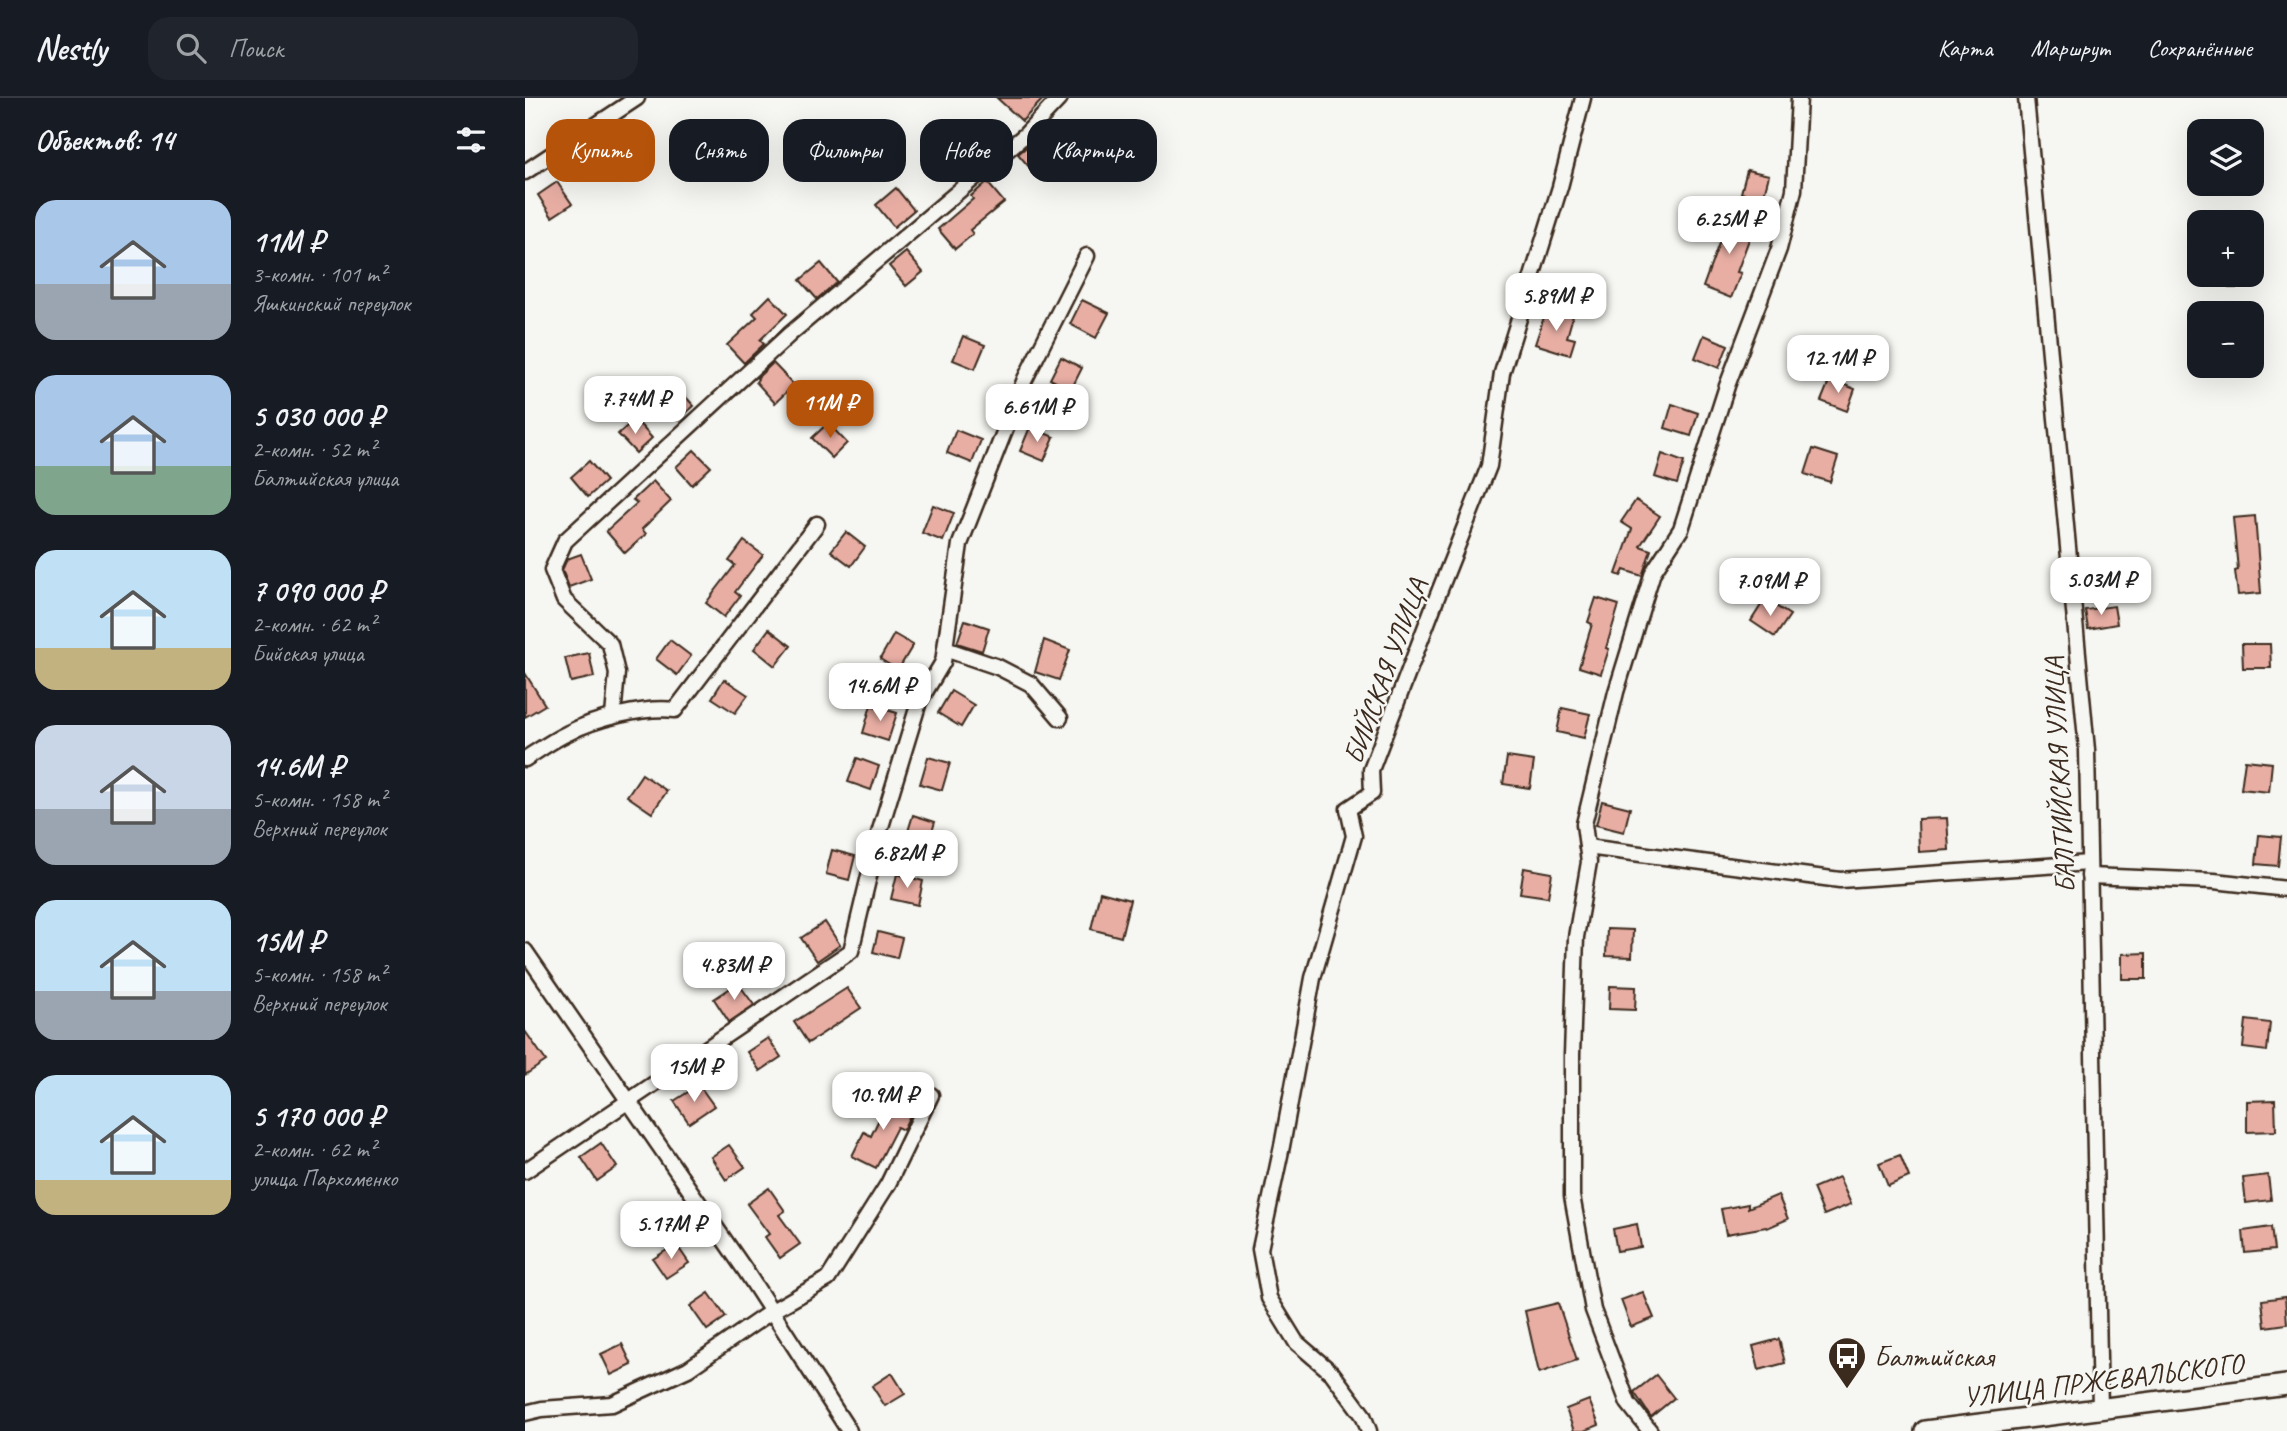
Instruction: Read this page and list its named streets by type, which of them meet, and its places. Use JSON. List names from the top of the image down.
{
  "streets": {
    "main road": ["УЛИЦА ПРЖЕВАЛЬСКОГО"],
    "street": ["БИЙСКАЯ УЛИЦА", "БАЛТИЙСКАЯ УЛИЦА"]
  },
  "crossings": [
    ["БАЛТИЙСКАЯ УЛИЦА", "УЛИЦА ПРЖЕВАЛЬСКОГО"]
  ],
  "places": {
    "bus stop": ["Балтийская"]
  },
  "page": {
    "header": "Nestly",
    "search": "Поиск",
    "nav": ["Карта", "Маршрут", "Сохранённые"],
    "heading": "Объектов: 14",
    "map_buttons": ["+", "−"],
    "chip": [
      "Купить",
      "Снять",
      "Фильтры",
      "Новое",
      "Квартира"
    ],
    "list": [
      {
        "name": "11M ₽",
        "note": "3-комн. · 101 m² · Яшкинский переулок"
      },
      {
        "name": "5 030 000 ₽",
        "note": "2-комн. · 52 m² · Балтийская улица"
      },
      {
        "name": "7 090 000 ₽",
        "note": "2-комн. · 62 m² · Бийская улица"
      },
      {
        "name": "14.6M ₽",
        "note": "5-комн. · 158 m² · Верхний переулок"
      },
      {
        "name": "15M ₽",
        "note": "5-комн. · 158 m² · Верхний переулок"
      },
      {
        "name": "5 170 000 ₽",
        "note": "2-комн. · 62 m² · улица Пархоменко"
      }
    ],
    "price": [
      "6.25M ₽",
      "5.89M ₽",
      "12.1M ₽",
      "7.74M ₽",
      "11M ₽",
      "6.61M ₽",
      "5.03M ₽",
      "7.09M ₽",
      "14.6M ₽",
      "6.82M ₽",
      "4.83M ₽",
      "15M ₽",
      "10.9M ₽",
      "5.17M ₽"
    ]
  }
}
